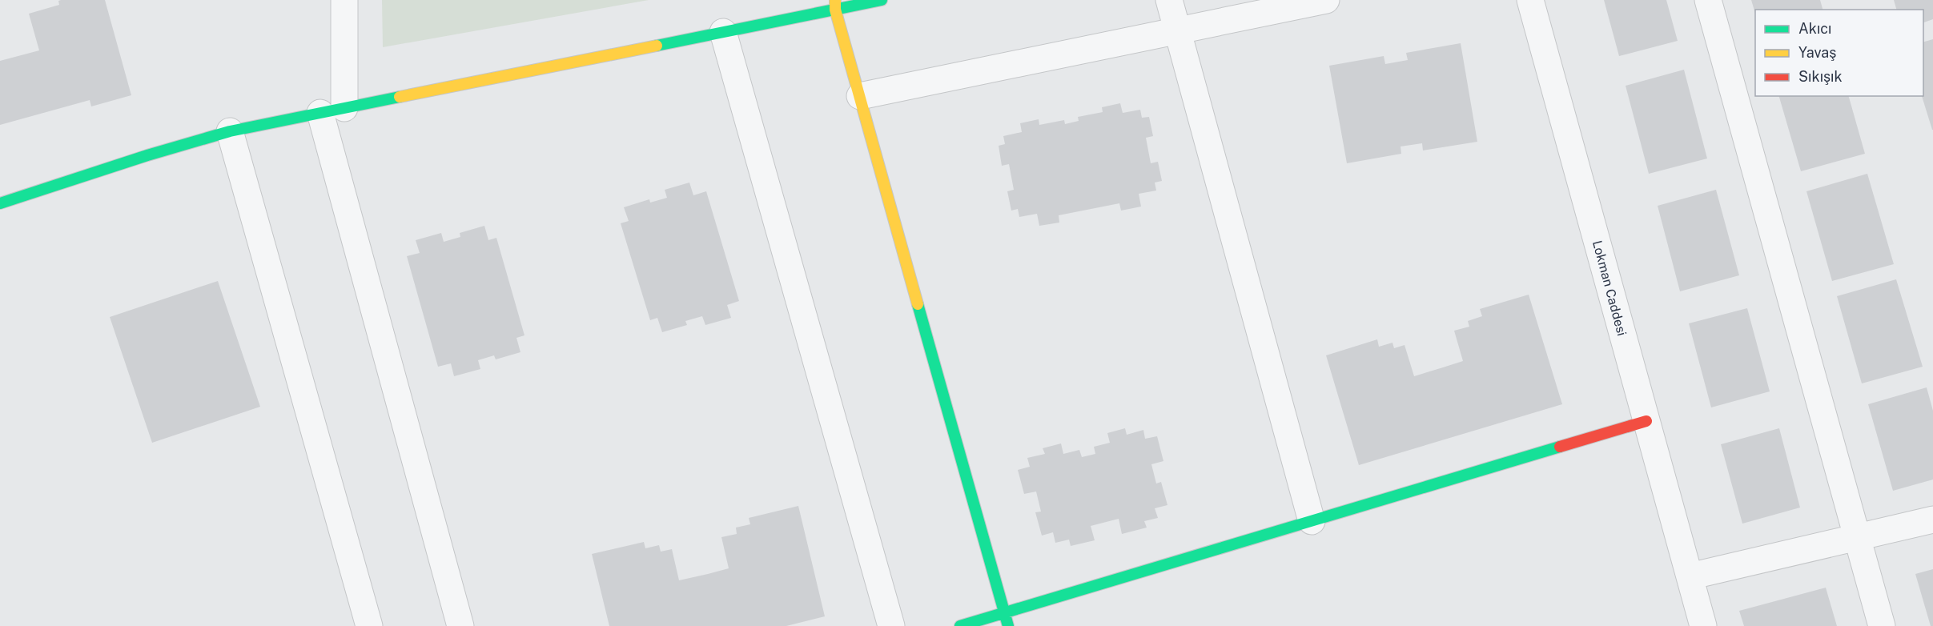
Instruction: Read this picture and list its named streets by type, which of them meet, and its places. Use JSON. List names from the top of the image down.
{
  "streets": {
    "street": ["Lokman Caddesi"]
  },
  "legend": ["Akıcı", "Yavaş", "Sıkışık"]
}
